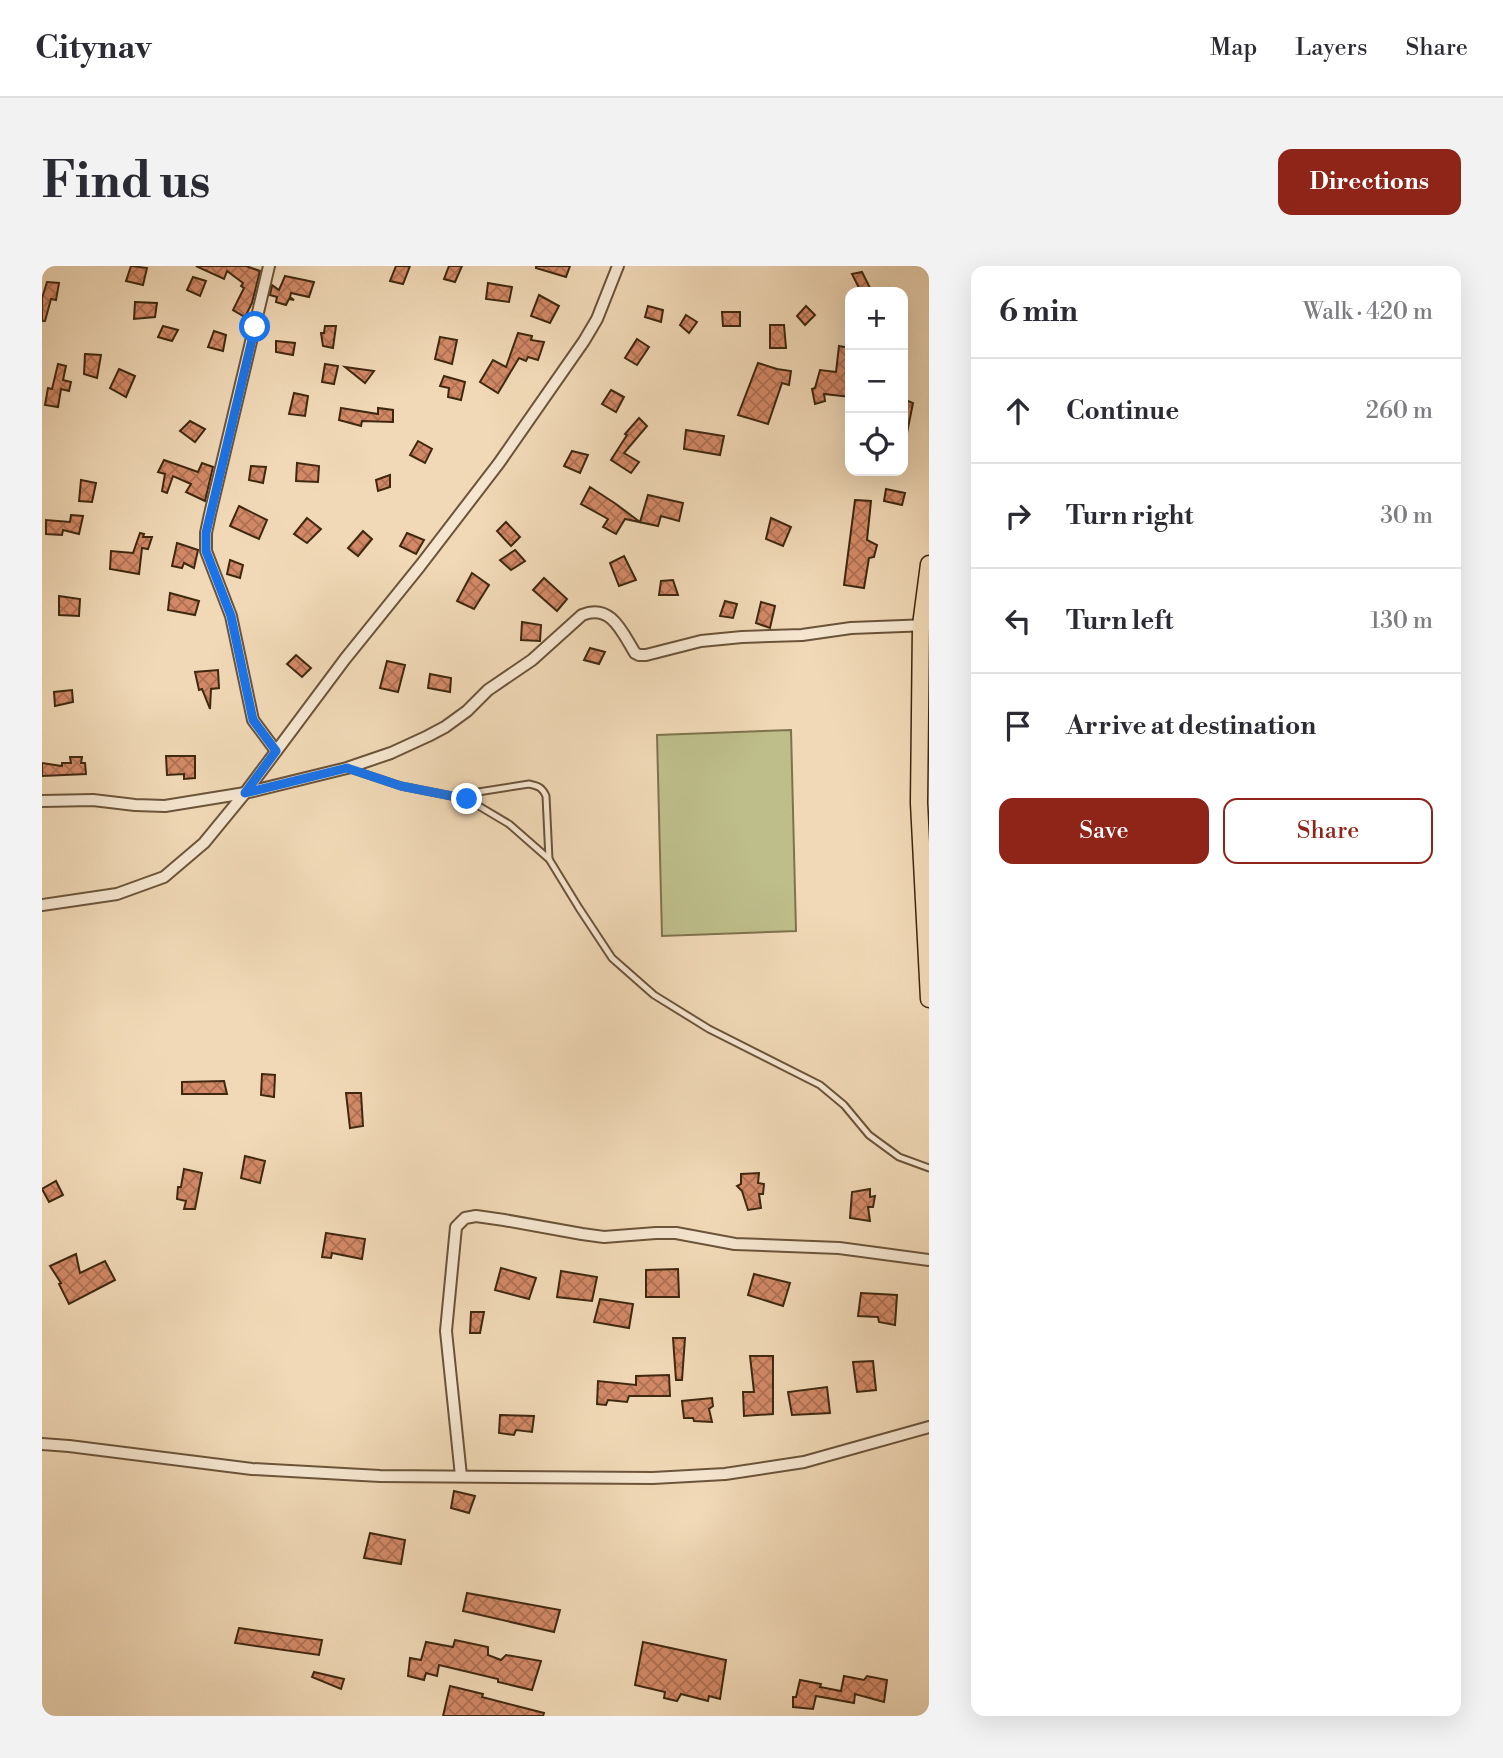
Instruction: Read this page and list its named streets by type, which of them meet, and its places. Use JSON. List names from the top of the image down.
{
  "page": {
    "header": "Citynav",
    "nav": ["Map", "Layers", "Share"],
    "buttons": [
      "Directions",
      ["Save", "Share"]
    ],
    "title": "Find us",
    "heading": ["6 min", "Walk · 420 m"],
    "map_buttons": ["+", "−"],
    "list": [
      ["Continue", "260 m"],
      ["Turn right", "30 m"],
      ["Turn left", "130 m"],
      "Arrive at destination"
    ]
  }
}
